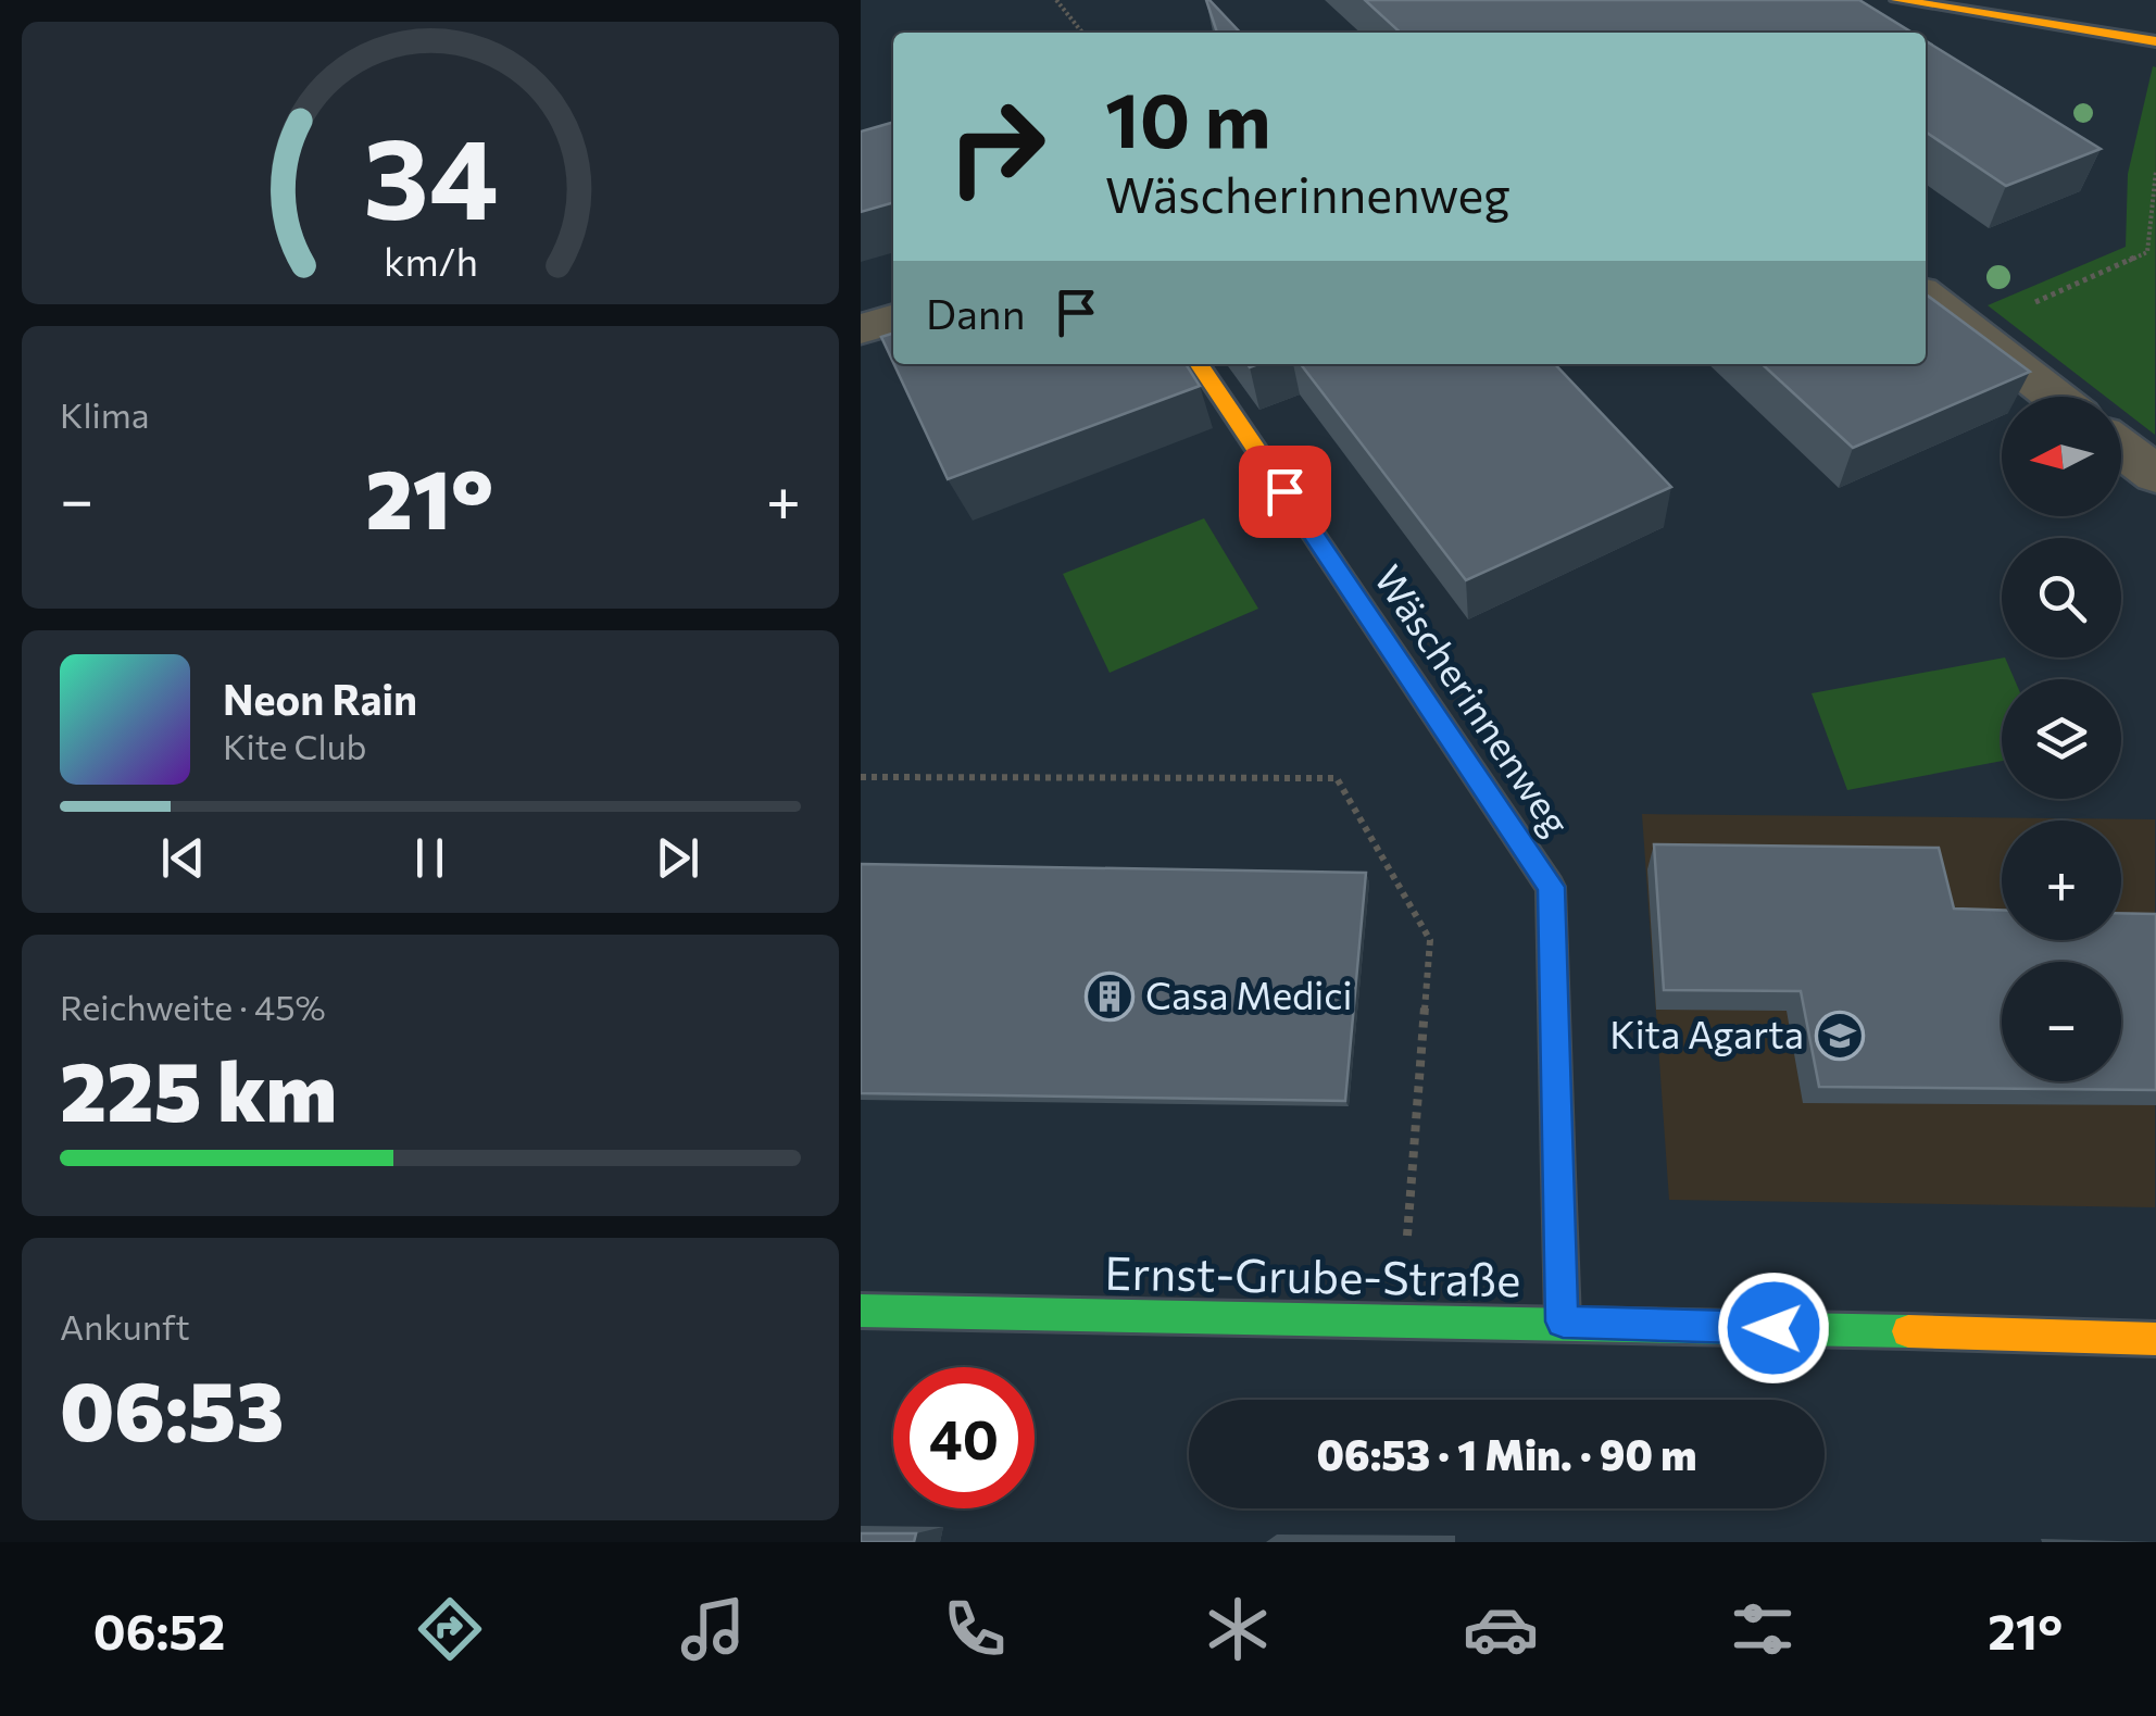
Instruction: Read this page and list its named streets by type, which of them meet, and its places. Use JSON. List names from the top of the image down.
{
  "streets": {
    "street": ["Wäscherinnenweg", "Ernst-Grube-Straße"]
  },
  "crossings": [
    ["Wäscherinnenweg", "Ernst-Grube-Straße"]
  ],
  "places": {
    "building": ["Casa Medici"],
    "school or university": ["Kita Agarta"]
  },
  "north": "left",
  "page": {
    "turn": ["10 m", "Wäscherinnenweg"],
    "then": "Dann",
    "tile": [
      "Klima",
      ["Reichweite · 45%", "225 km"],
      ["Ankunft", "06:53"]
    ],
    "map_buttons": ["+", "−"],
    "heat": ["−", "21°", "+"],
    "song": ["Neon Rain", "Kite Club"],
    "limit": "40",
    "trip": "06:53 · 1 Min. · 90 m",
    "tabs": ["06:52", "21°"],
    "gauge": ["34", "km/h"]
  }
}
